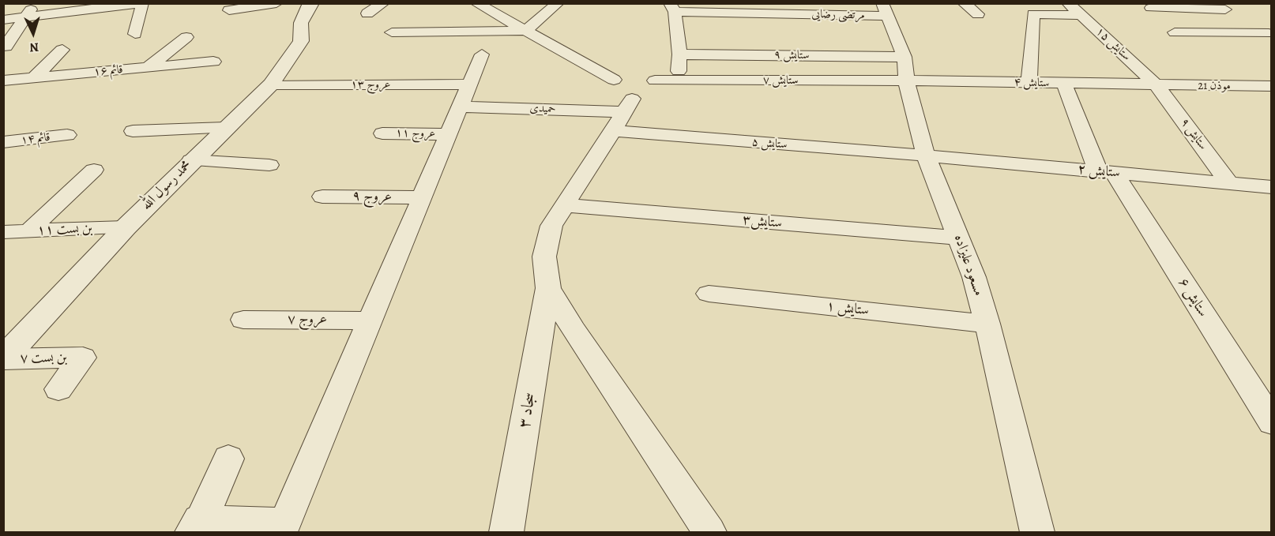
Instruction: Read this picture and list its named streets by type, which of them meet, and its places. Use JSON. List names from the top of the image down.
{
  "streets": {
    "street": [
      "مرتضی رضایی",
      "ستایش ۱۵",
      "ستایش ۹",
      "قائم ۱۶",
      "ستایش ۷",
      "ستایش ۴",
      "عروج ۱۳",
      "موذن 21",
      "حمیدی",
      "عروج ۱۱",
      "قائم ۱۴",
      "ستایش ۵",
      "ستایش ۲",
      "محمد رسول الله",
      "عروج ۹",
      "ستایش۳",
      "بن بست ۱۱",
      "مسعود علیزاده",
      "ستایش ۶",
      "ستایش ۱",
      "عروج ۷",
      "بن بست ۷",
      "سجاد ۳"
    ]
  },
  "crossings": [
    ["مرتضی رضایی", "مسعود علیزاده"],
    ["ستایش ۱۵", "ستایش ۹"],
    ["ستایش ۱۵", "ستایش ۴"],
    ["ستایش ۱۵", "موذن 21"],
    ["ستایش ۹", "ستایش ۴"],
    ["ستایش ۹", "موذن 21"],
    ["ستایش ۹", "ستایش ۲"],
    ["ستایش ۹", "مسعود علیزاده"],
    ["ستایش ۷", "ستایش ۴"],
    ["ستایش ۷", "حمیدی"],
    ["ستایش ۷", "ستایش ۵"],
    ["ستایش ۷", "مسعود علیزاده"],
    ["ستایش ۴", "موذن 21"],
    ["ستایش ۴", "مسعود علیزاده"],
    ["عروج ۱۳", "حمیدی"],
    ["عروج ۱۳", "محمد رسول الله"],
    ["حمیدی", "ستایش ۵"],
    ["ستایش ۵", "ستایش ۲"],
    ["ستایش ۵", "مسعود علیزاده"],
    ["ستایش ۲", "مسعود علیزاده"],
    ["ستایش ۲", "ستایش ۶"],
    ["محمد رسول الله", "بن بست ۱۱"],
    ["محمد رسول الله", "بن بست ۷"],
    ["ستایش۳", "مسعود علیزاده"],
    ["مسعود علیزاده", "ستایش ۱"]
  ],
  "north": "bottom"
}
